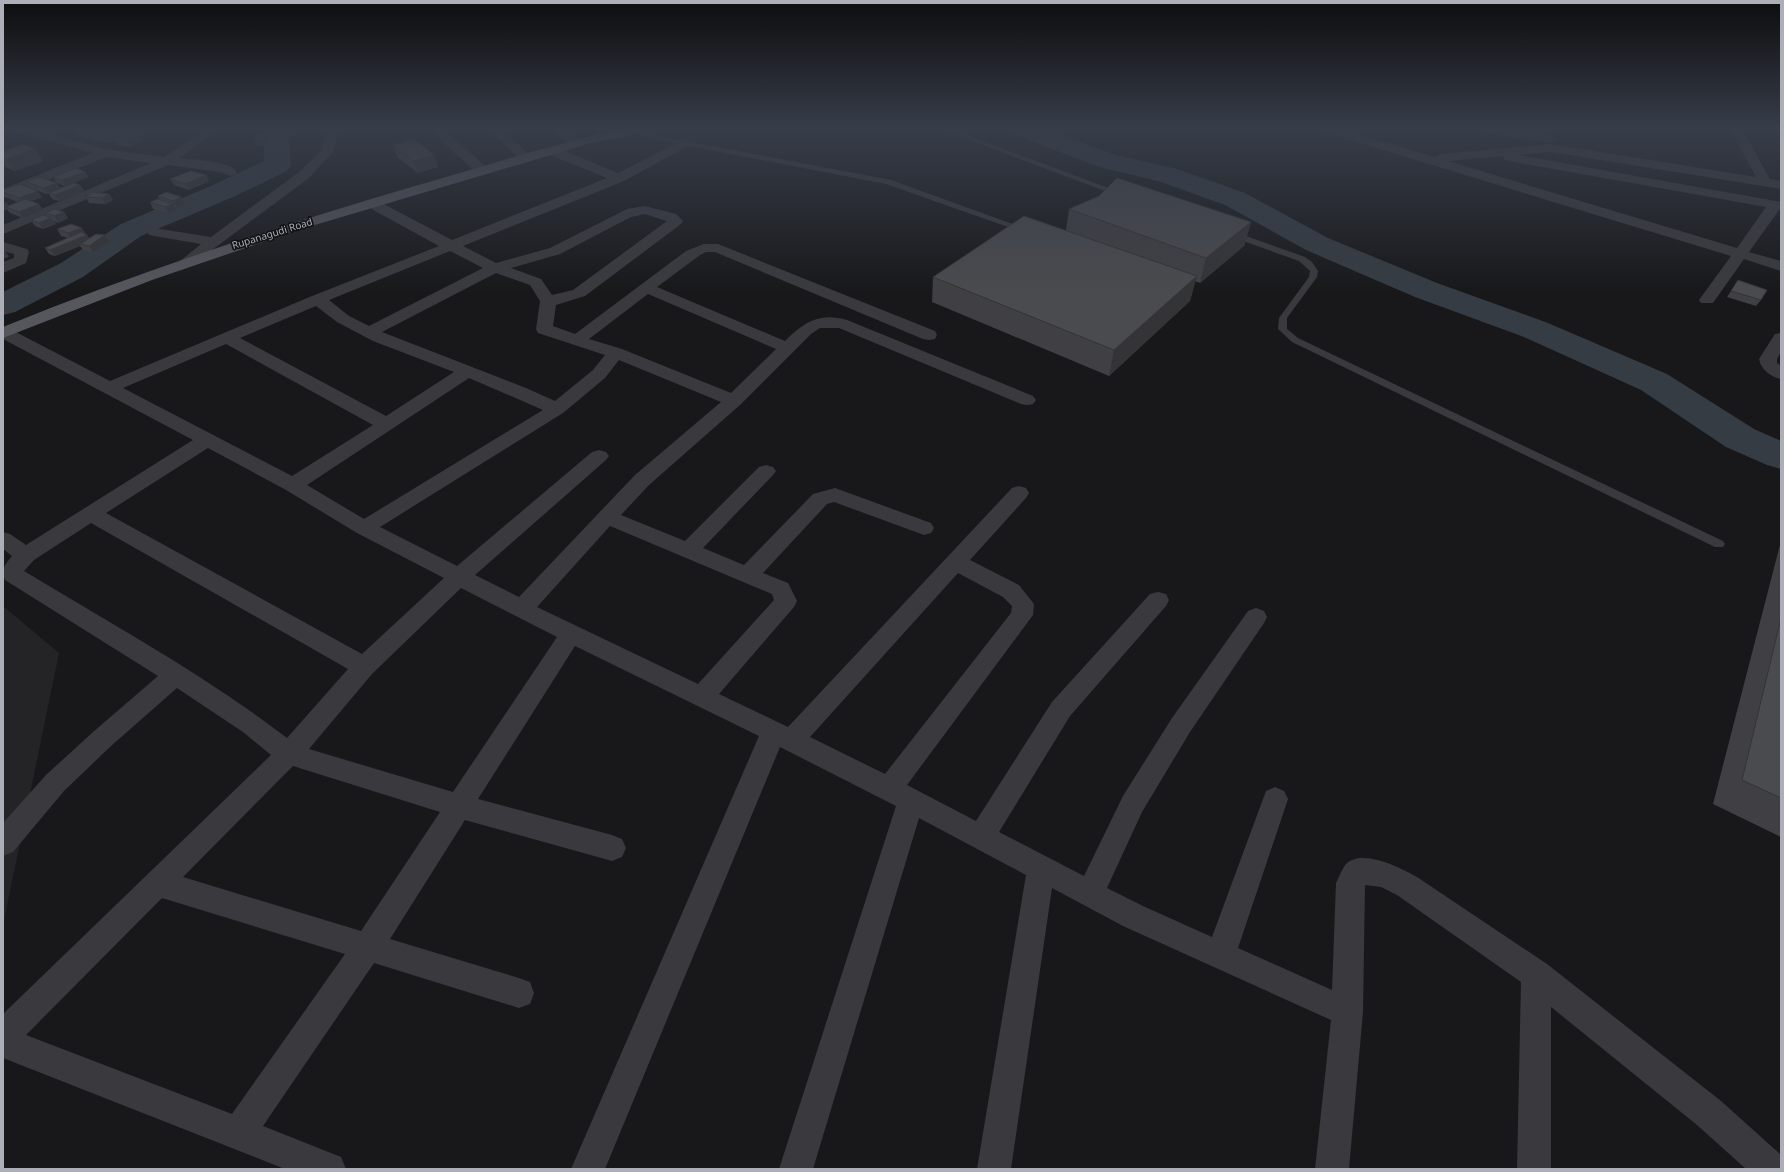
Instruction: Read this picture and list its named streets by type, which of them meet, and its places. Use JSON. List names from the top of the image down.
{
  "streets": {
    "main road": ["Rupanagudi Road"]
  }
}
